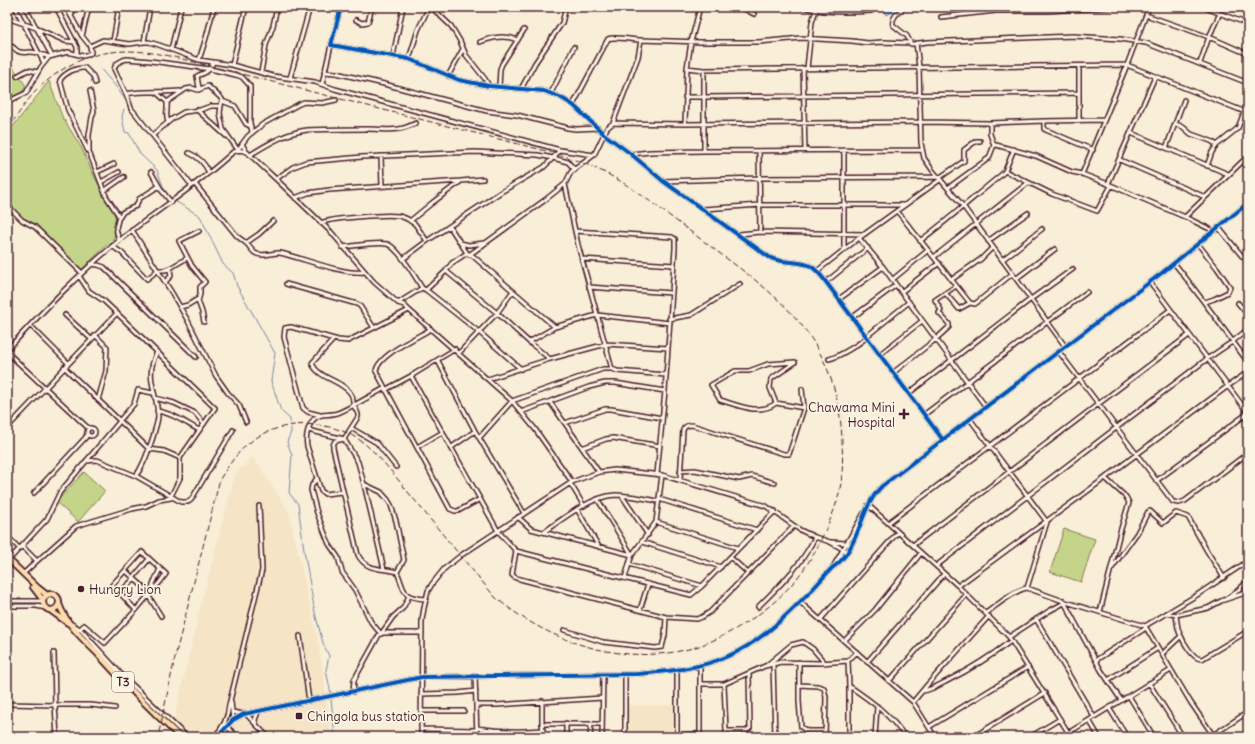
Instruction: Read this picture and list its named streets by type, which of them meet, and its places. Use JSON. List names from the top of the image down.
{
  "streets": {
    "highway": ["T3"]
  },
  "places": {
    "health": ["Chawama Mini Hospital"],
    "other": ["Hungry Lion"],
    "transit": ["Chingola bus station"]
  }
}
